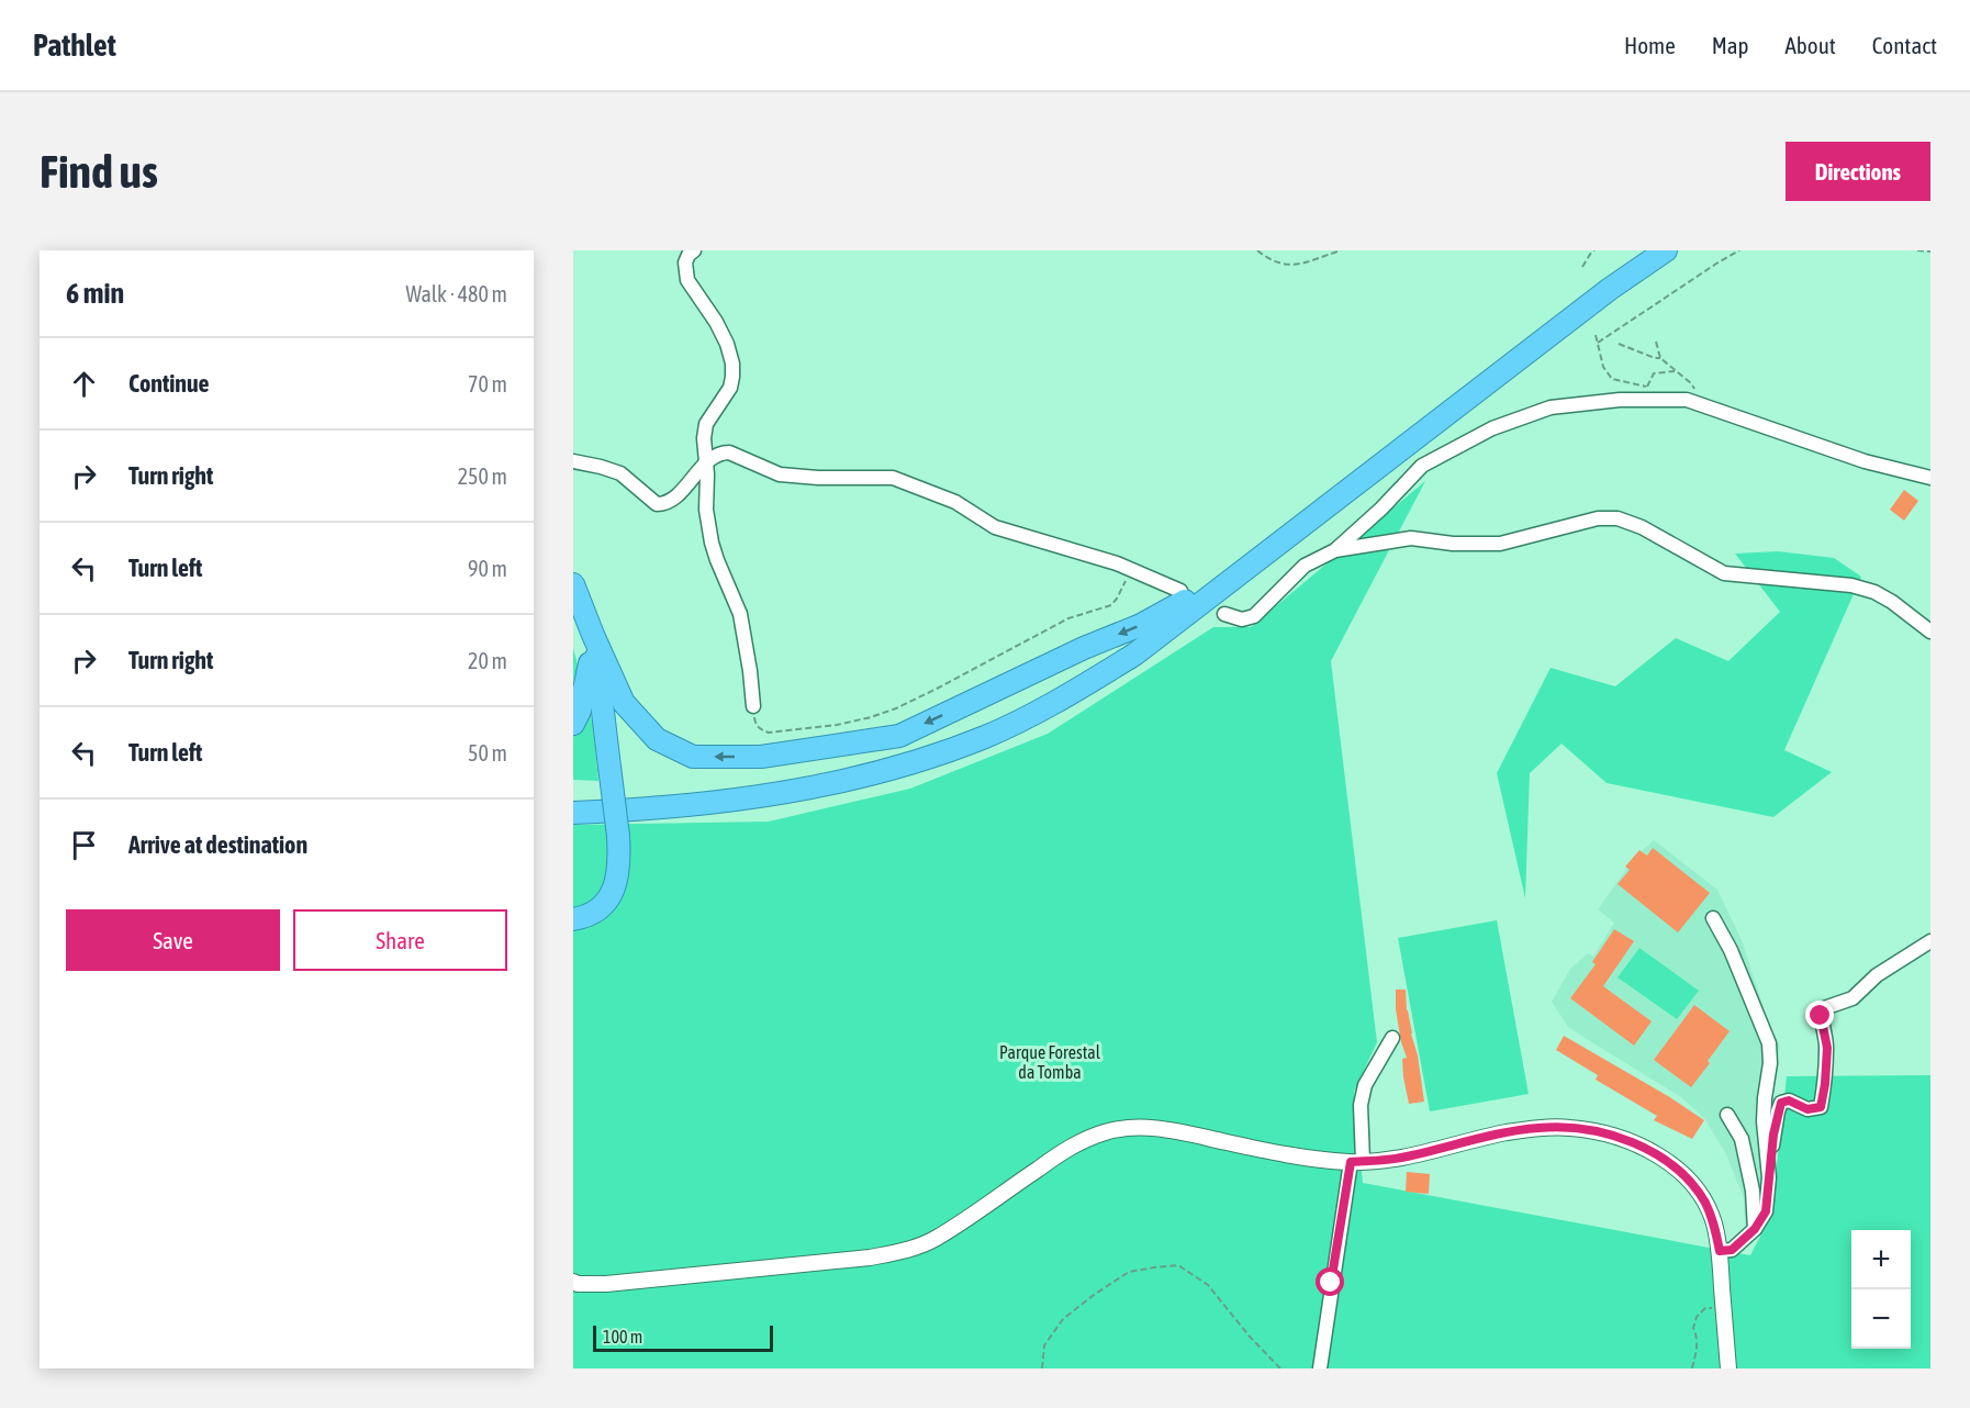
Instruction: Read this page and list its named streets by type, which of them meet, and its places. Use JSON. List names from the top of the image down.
{
  "parks": ["Parque Forestal da Tomba"],
  "scale_bar": "100 m",
  "page": {
    "header": "Pathlet",
    "nav": [
      "Home",
      "Map",
      "About",
      "Contact"
    ],
    "buttons": [
      "Directions",
      ["Save", "Share"]
    ],
    "title": "Find us",
    "heading": ["6 min", "Walk · 480 m"],
    "list": [
      ["Continue", "70 m"],
      ["Turn right", "250 m"],
      ["Turn left", "90 m"],
      ["Turn right", "20 m"],
      ["Turn left", "50 m"],
      "Arrive at destination"
    ],
    "map_buttons": ["+", "−"],
    "scale": "100 m"
  }
}
